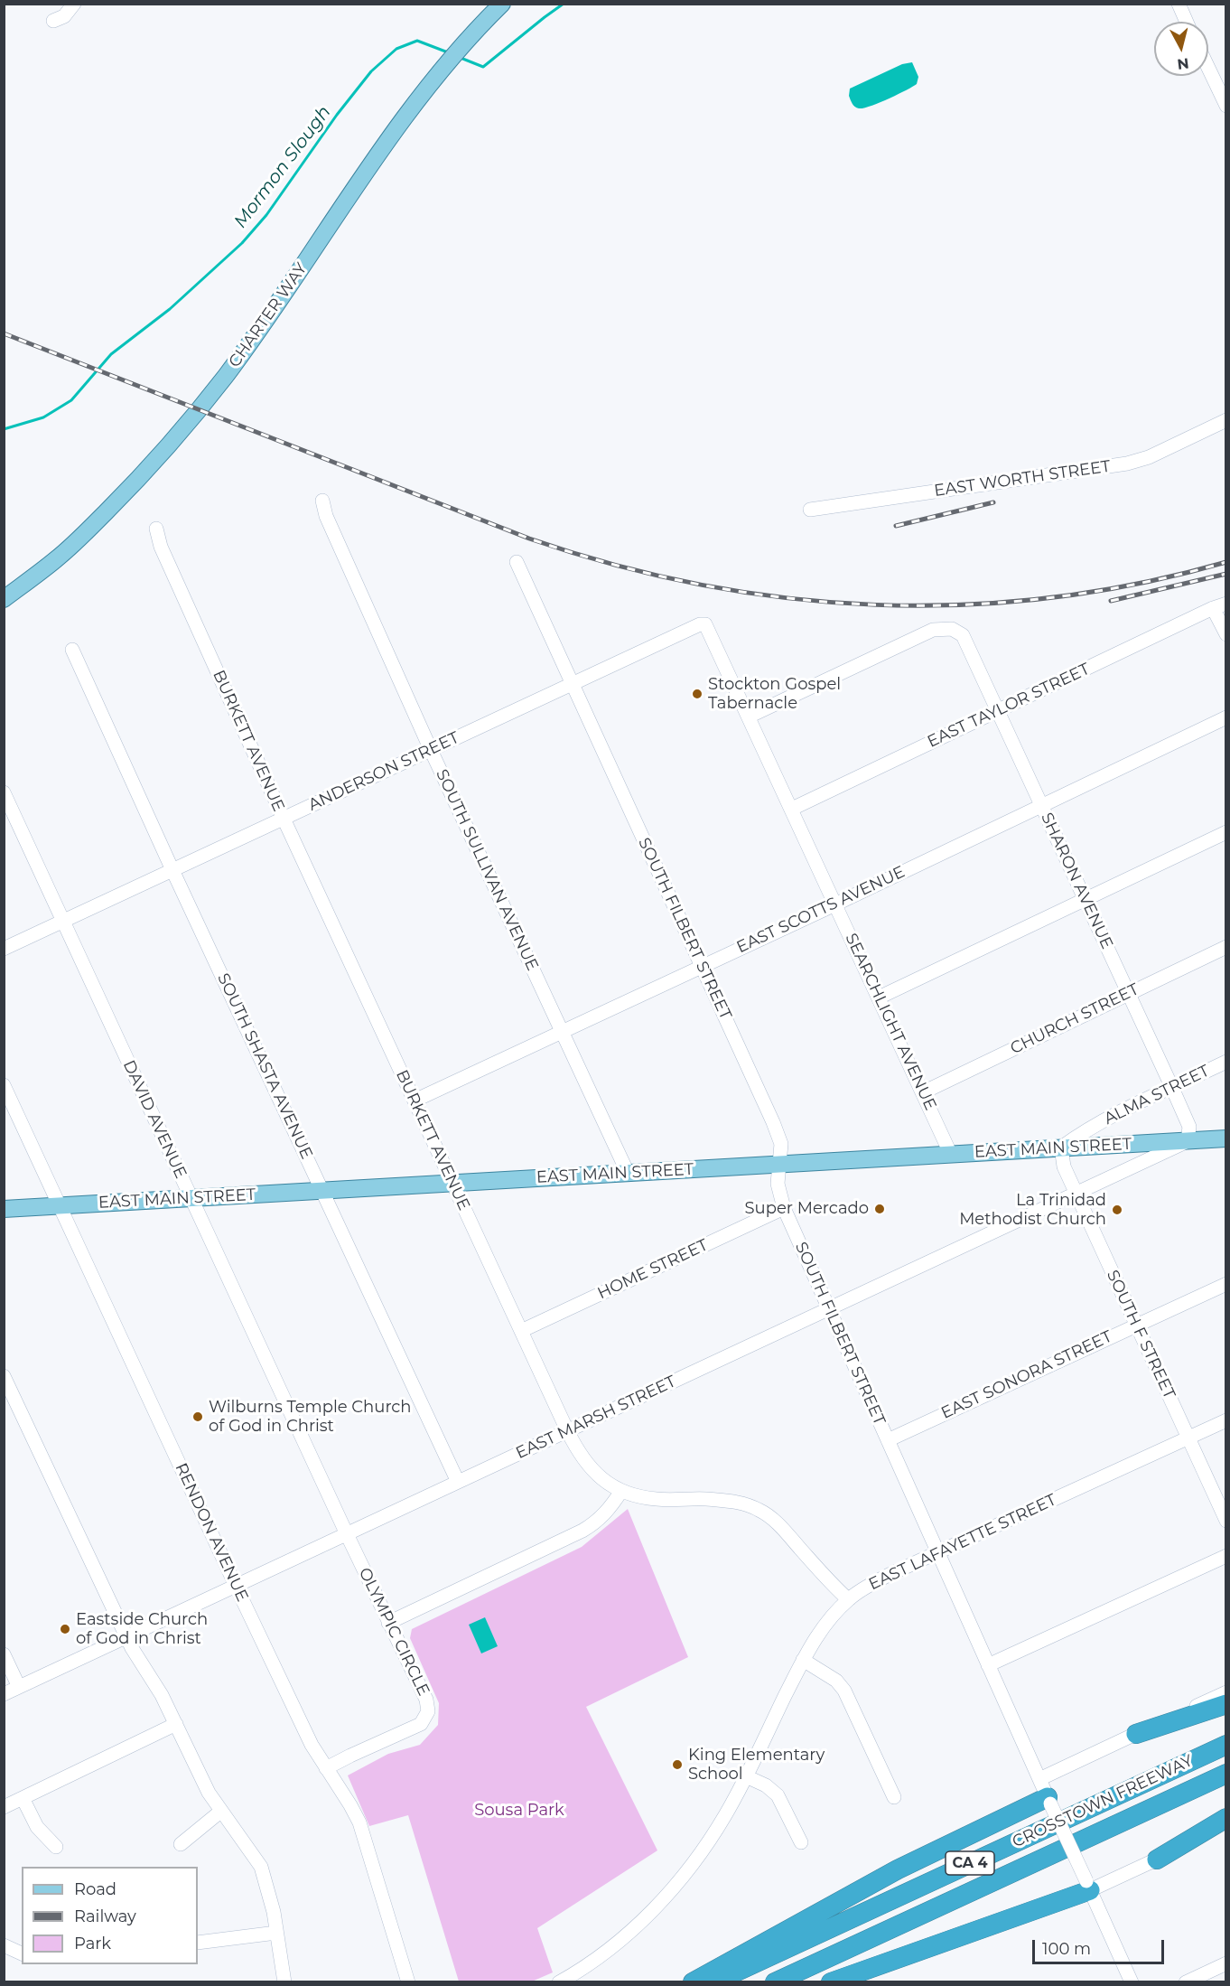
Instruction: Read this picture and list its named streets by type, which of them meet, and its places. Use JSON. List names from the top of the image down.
{
  "streets": {
    "highway": ["CROSSTOWN FREEWAY", "CA 4"],
    "main road": ["CHARTER WAY", "EAST MAIN STREET"],
    "street": [
      "EAST WORTH STREET",
      "EAST TAYLOR STREET",
      "BURKETT AVENUE",
      "ANDERSON STREET",
      "SOUTH SULLIVAN AVENUE",
      "SHARON AVENUE",
      "EAST SCOTTS AVENUE",
      "SOUTH FILBERT STREET",
      "CHURCH STREET",
      "SEARCHLIGHT AVENUE",
      "SOUTH SHASTA AVENUE",
      "ALMA STREET",
      "DAVID AVENUE",
      "HOME STREET",
      "SOUTH F STREET",
      "EAST SONORA STREET",
      "EAST MARSH STREET",
      "RENDON AVENUE",
      "EAST LAFAYETTE STREET",
      "OLYMPIC CIRCLE"
    ]
  },
  "crossings": [
    ["EAST TAYLOR STREET", "SHARON AVENUE"],
    ["EAST TAYLOR STREET", "SEARCHLIGHT AVENUE"],
    ["BURKETT AVENUE", "ANDERSON STREET"],
    ["BURKETT AVENUE", "EAST SCOTTS AVENUE"],
    ["BURKETT AVENUE", "EAST MAIN STREET"],
    ["BURKETT AVENUE", "HOME STREET"],
    ["BURKETT AVENUE", "EAST MARSH STREET"],
    ["BURKETT AVENUE", "EAST LAFAYETTE STREET"],
    ["ANDERSON STREET", "SOUTH SULLIVAN AVENUE"],
    ["ANDERSON STREET", "SOUTH FILBERT STREET"],
    ["ANDERSON STREET", "SEARCHLIGHT AVENUE"],
    ["ANDERSON STREET", "SOUTH SHASTA AVENUE"],
    ["ANDERSON STREET", "DAVID AVENUE"],
    ["SOUTH SULLIVAN AVENUE", "EAST SCOTTS AVENUE"],
    ["SOUTH SULLIVAN AVENUE", "EAST MAIN STREET"],
    ["SHARON AVENUE", "EAST SCOTTS AVENUE"],
    ["SHARON AVENUE", "CHURCH STREET"],
    ["SHARON AVENUE", "SEARCHLIGHT AVENUE"],
    ["SHARON AVENUE", "ALMA STREET"],
    ["SHARON AVENUE", "EAST MAIN STREET"],
    ["SHARON AVENUE", "EAST MARSH STREET"],
    ["EAST SCOTTS AVENUE", "SOUTH FILBERT STREET"],
    ["EAST SCOTTS AVENUE", "SEARCHLIGHT AVENUE"],
    ["SOUTH FILBERT STREET", "EAST MAIN STREET"],
    ["SOUTH FILBERT STREET", "HOME STREET"],
    ["SOUTH FILBERT STREET", "EAST SONORA STREET"],
    ["SOUTH FILBERT STREET", "EAST MARSH STREET"],
    ["SOUTH FILBERT STREET", "EAST LAFAYETTE STREET"],
    ["CHURCH STREET", "SEARCHLIGHT AVENUE"],
    ["SEARCHLIGHT AVENUE", "EAST MAIN STREET"],
    ["SOUTH SHASTA AVENUE", "EAST MAIN STREET"],
    ["SOUTH SHASTA AVENUE", "EAST MARSH STREET"],
    ["ALMA STREET", "EAST MAIN STREET"],
    ["ALMA STREET", "SOUTH F STREET"],
    ["DAVID AVENUE", "EAST MAIN STREET"],
    ["DAVID AVENUE", "EAST MARSH STREET"],
    ["DAVID AVENUE", "OLYMPIC CIRCLE"],
    ["EAST MAIN STREET", "SOUTH F STREET"],
    ["EAST MAIN STREET", "EAST MARSH STREET"],
    ["EAST MAIN STREET", "RENDON AVENUE"],
    ["SOUTH F STREET", "EAST SONORA STREET"],
    ["SOUTH F STREET", "EAST MARSH STREET"],
    ["SOUTH F STREET", "EAST LAFAYETTE STREET"],
    ["EAST MARSH STREET", "RENDON AVENUE"],
    ["EAST MARSH STREET", "OLYMPIC CIRCLE"],
    ["RENDON AVENUE", "OLYMPIC CIRCLE"]
  ],
  "water": ["Mormon Slough"],
  "parks": ["Sousa Park"],
  "places": [
    "Stockton Gospel Tabernacle",
    "Super Mercado",
    "La Trinidad Methodist Church",
    "Wilburns Temple Church of God in Christ",
    "Eastside Church of God in Christ",
    "King Elementary School"
  ],
  "legend": ["Road", "Railway", "Park"],
  "scale_bar": "100 m",
  "north": "bottom"
}
